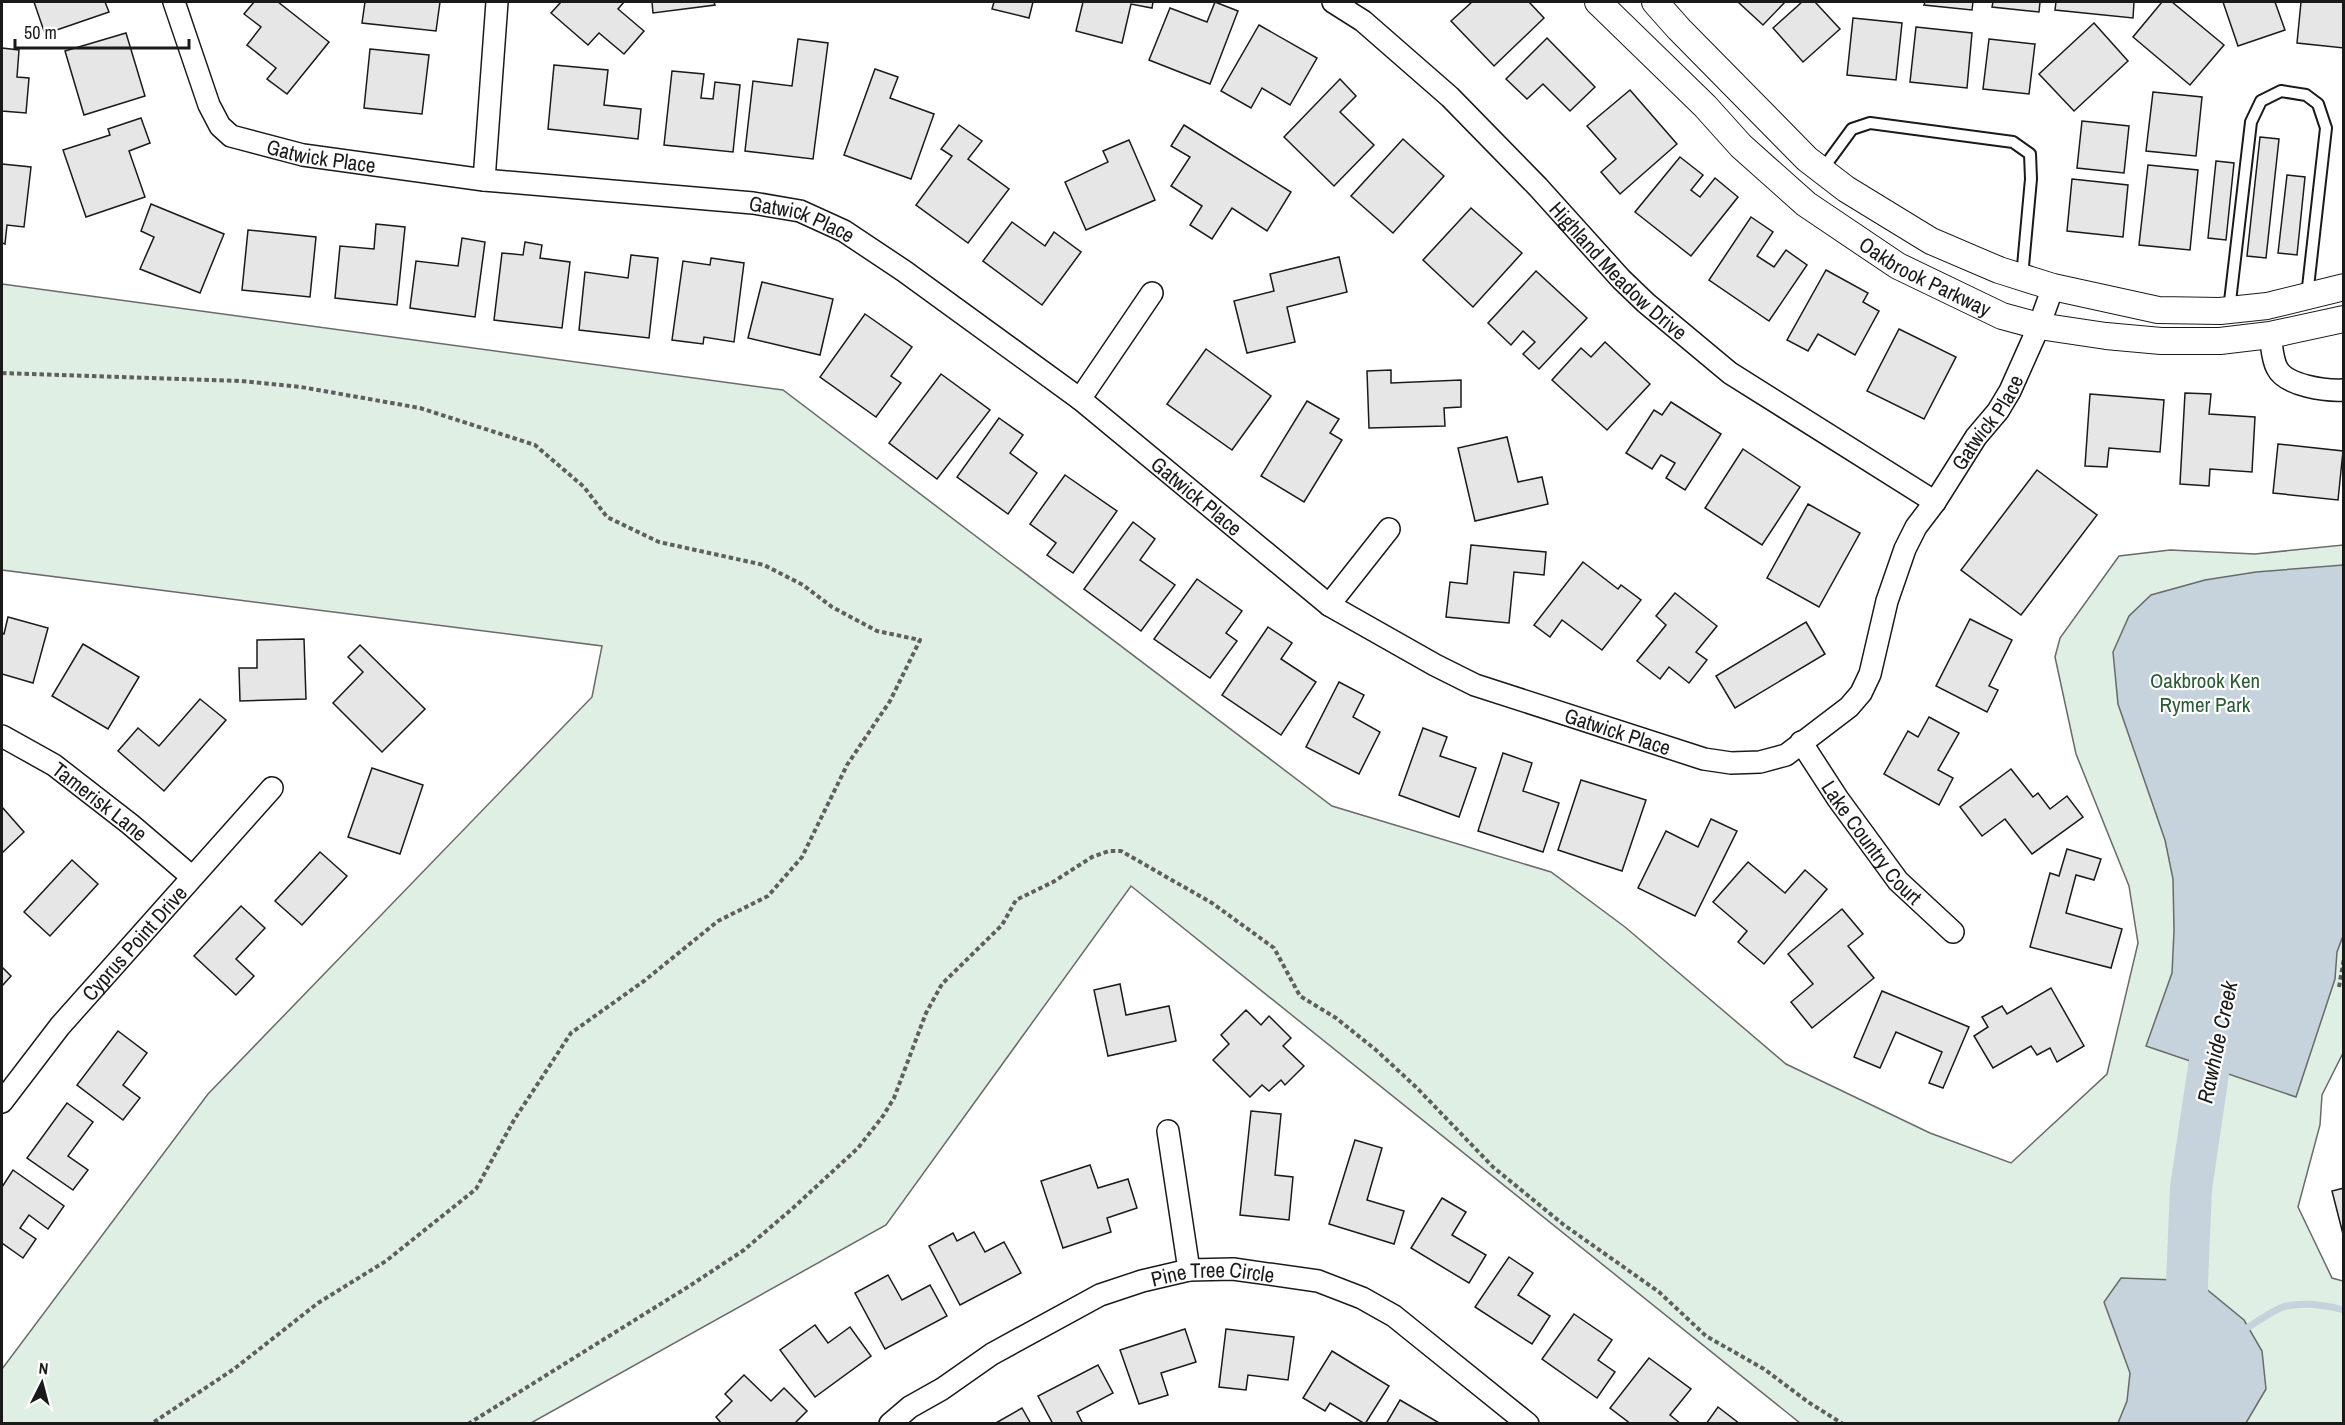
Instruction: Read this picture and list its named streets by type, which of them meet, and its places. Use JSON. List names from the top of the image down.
{
  "streets": {
    "street": [
      "Gatwick Place",
      "Highland Meadow Drive",
      "Oakbrook Parkway",
      "Tamerisk Lane",
      "Lake Country Court",
      "Cyprus Point Drive",
      "Pine Tree Circle"
    ]
  },
  "crossings": [
    ["Gatwick Place", "Highland Meadow Drive"],
    ["Gatwick Place", "Oakbrook Parkway"],
    ["Gatwick Place", "Lake Country Court"],
    ["Tamerisk Lane", "Cyprus Point Drive"]
  ],
  "water": ["Rawhide Creek"],
  "parks": ["Oakbrook Ken Rymer Park"],
  "scale_bar": "50 m",
  "north": "top"
}
